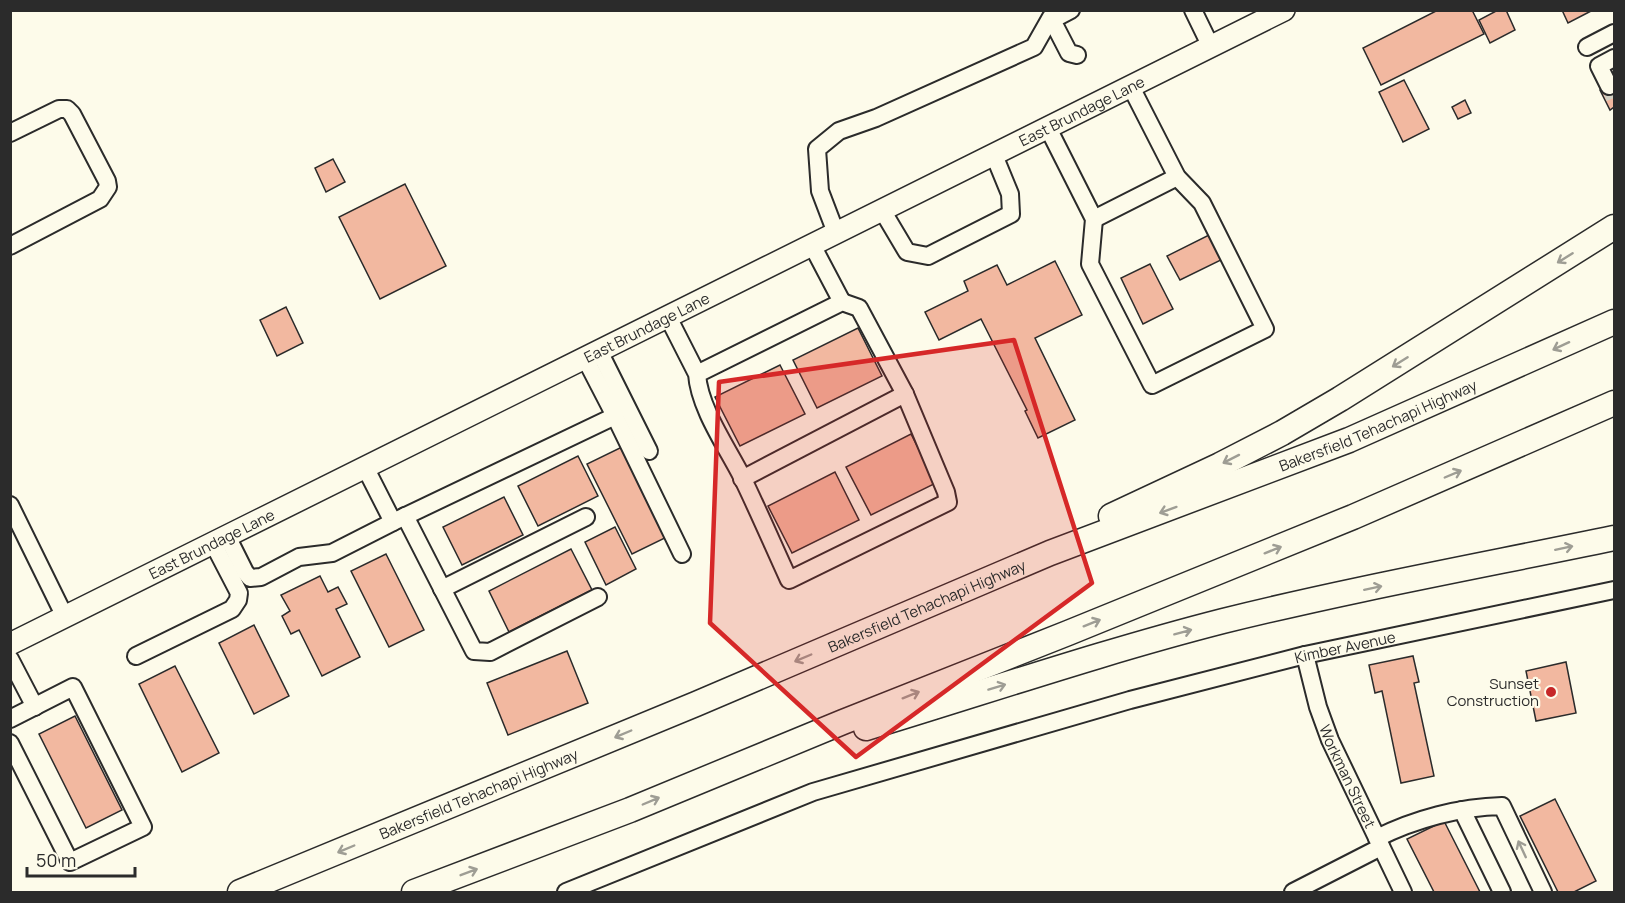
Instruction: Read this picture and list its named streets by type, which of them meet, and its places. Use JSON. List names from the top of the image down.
{
  "streets": {
    "highway": ["Bakersfield Tehachapi Highway"],
    "main road": ["East Brundage Lane"],
    "street": ["Kimber Avenue", "Workman Street"]
  },
  "crossings": [
    ["Kimber Avenue", "Workman Street"]
  ],
  "places": ["Sunset Construction"],
  "scale_bar": "50 m"
}
